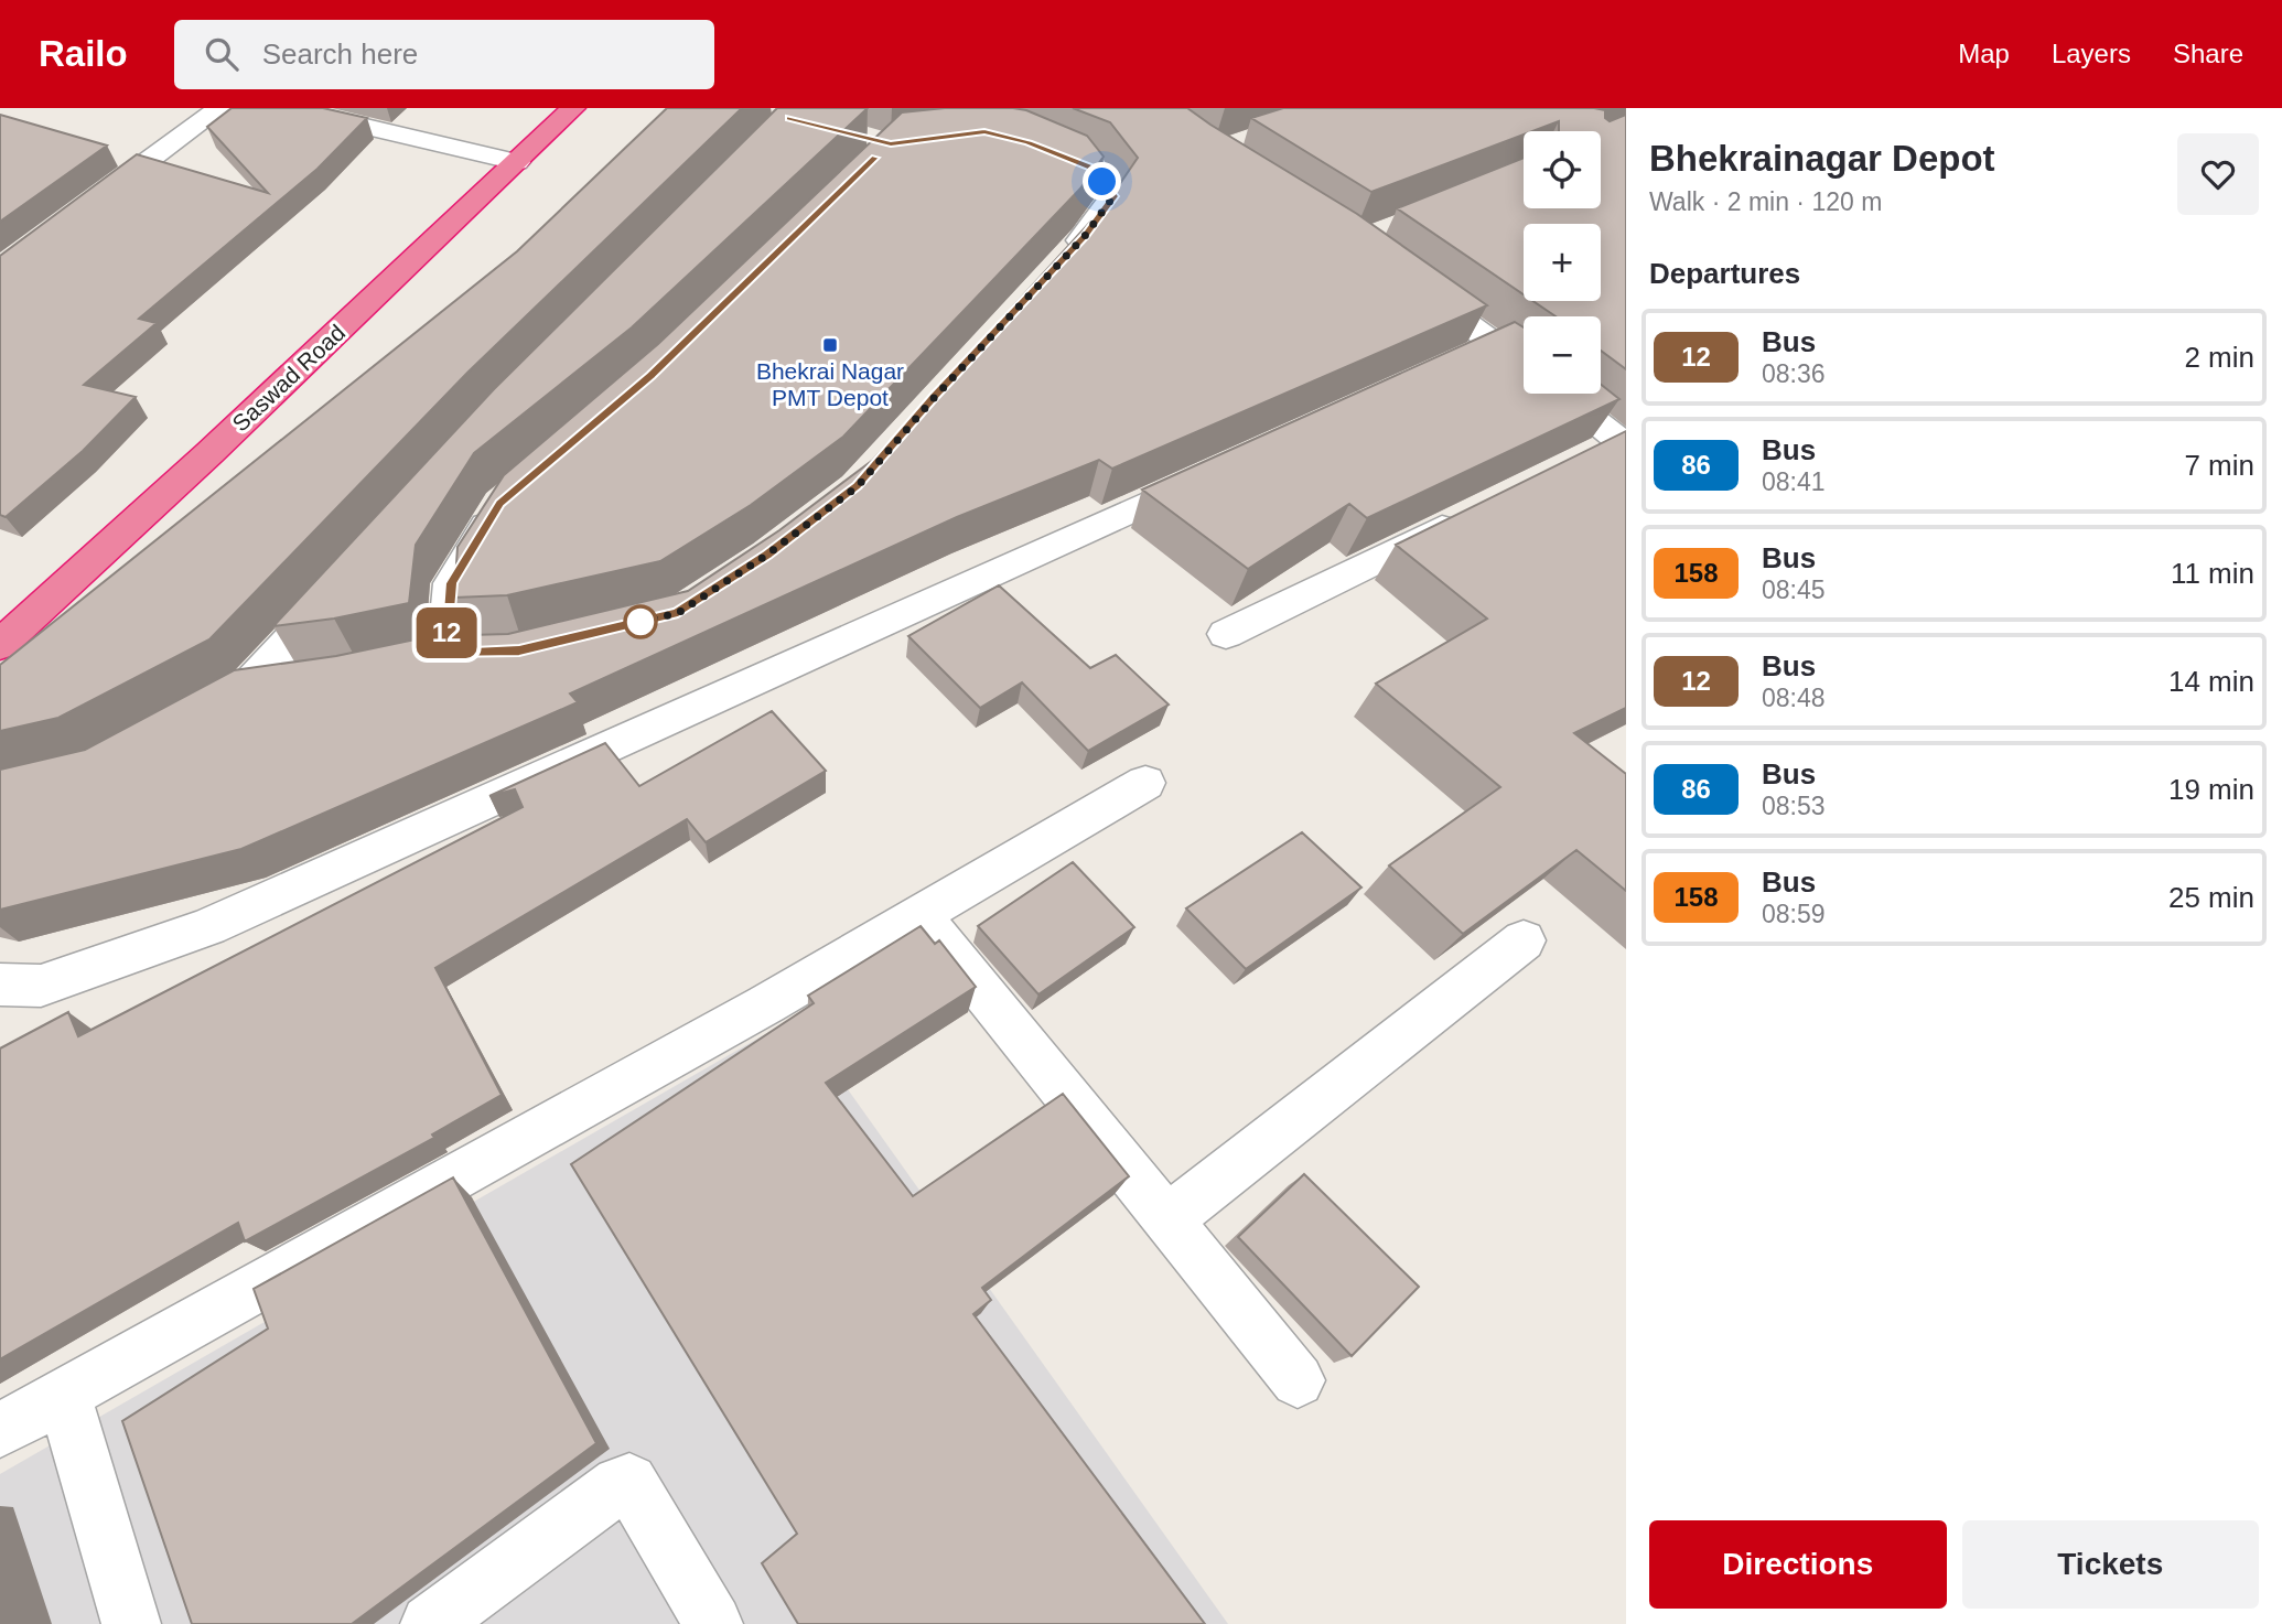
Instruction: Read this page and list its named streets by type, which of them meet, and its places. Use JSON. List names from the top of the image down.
{
  "streets": {
    "highway": ["Saswad Road"]
  },
  "places": {
    "transit": ["Bhekrai Nagar PMT Depot"]
  },
  "lines": ["bus line 12"],
  "page": {
    "header": "Railo",
    "search": "Search here",
    "nav": ["Map", "Layers", "Share"],
    "on_map": "12",
    "heading": [
      ["Bhekrainagar Depot", "Walk · 2 min · 120 m"],
      "Departures"
    ],
    "map_buttons": ["+", "−"],
    "list": [
      {
        "mark": "12",
        "name": "Bus",
        "note": "08:36",
        "value": "2 min"
      },
      {
        "mark": "86",
        "name": "Bus",
        "note": "08:41",
        "value": "7 min"
      },
      {
        "mark": "158",
        "name": "Bus",
        "note": "08:45",
        "value": "11 min"
      },
      {
        "mark": "12",
        "name": "Bus",
        "note": "08:48",
        "value": "14 min"
      },
      {
        "mark": "86",
        "name": "Bus",
        "note": "08:53",
        "value": "19 min"
      },
      {
        "mark": "158",
        "name": "Bus",
        "note": "08:59",
        "value": "25 min"
      }
    ],
    "buttons": ["Directions", "Tickets"]
  }
}
